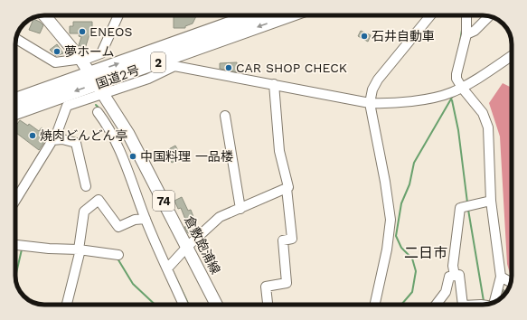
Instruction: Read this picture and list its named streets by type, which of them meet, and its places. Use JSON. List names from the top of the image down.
{
  "streets": {
    "highway": ["2", "国道2号"],
    "main road": ["74", "倉敷飽浦線"]
  },
  "crossings": [
    ["国道2号", "倉敷飽浦線"]
  ],
  "districts": ["二日市"],
  "places": [
    "ENEOS",
    "石井自動車",
    "夢ホーム",
    "CAR SHOP CHECK",
    "焼肉どんどん亭",
    "中国料理 一品楼"
  ]
}
